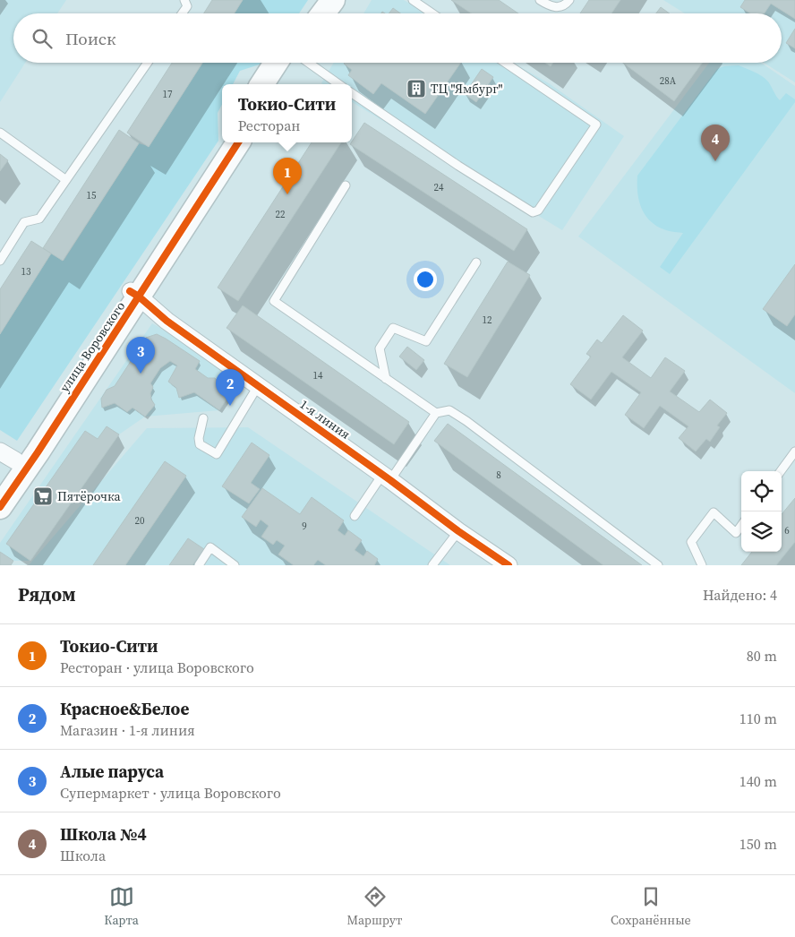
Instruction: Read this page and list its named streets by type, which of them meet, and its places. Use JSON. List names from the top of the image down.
{
  "streets": {
    "street": ["улица Воровского", "1-я линия"]
  },
  "crossings": [
    ["улица Воровского", "1-я линия"]
  ],
  "places": {
    "building": ["ТЦ \"Ямбург\""],
    "supermarket": ["Пятёрочка"]
  },
  "house_numbers": [
    "28А",
    "17",
    "24",
    "15",
    "22",
    "13",
    "12",
    "14",
    "8",
    "20",
    "9",
    "6"
  ],
  "page": {
    "search": "Поиск",
    "popup": ["Токио-Сити", "Ресторан"],
    "pins": [
      "4",
      "1",
      "3",
      "2"
    ],
    "heading": ["Рядом", "Найдено: 4"],
    "list": [
      {
        "mark": "1",
        "name": "Токио-Сити",
        "note": "Ресторан · улица Воровского",
        "value": "80 m"
      },
      {
        "mark": "2",
        "name": "Красное&Белое",
        "note": "Магазин · 1-я линия",
        "value": "110 m"
      },
      {
        "mark": "3",
        "name": "Алые паруса",
        "note": "Супермаркет · улица Воровского",
        "value": "140 m"
      },
      {
        "mark": "4",
        "name": "Школа №4",
        "note": "Школа",
        "value": "150 m"
      }
    ],
    "nav": ["Карта", "Маршрут", "Сохранённые"]
  }
}
